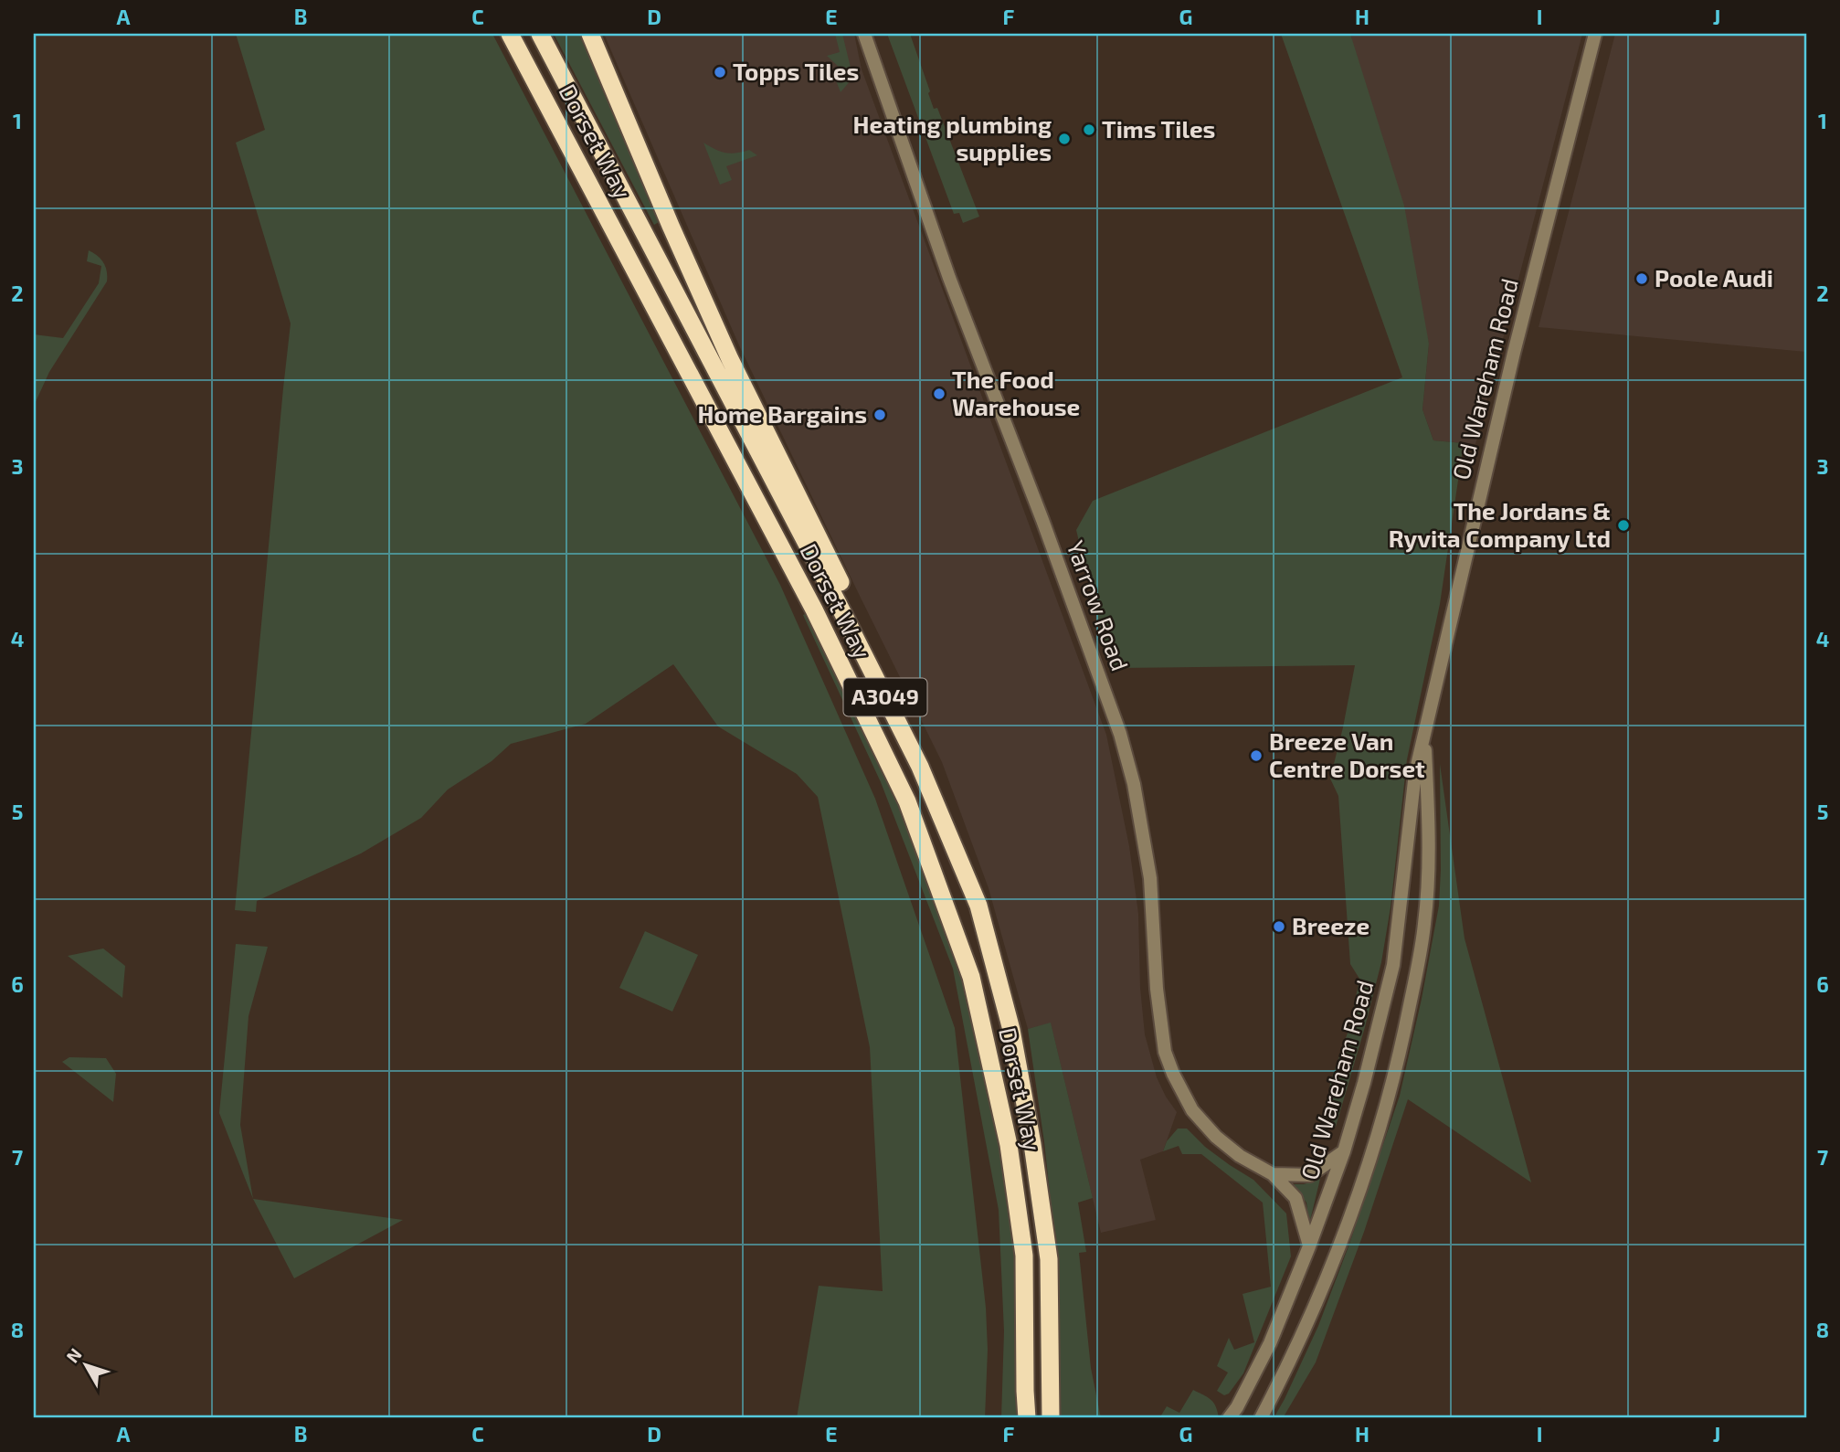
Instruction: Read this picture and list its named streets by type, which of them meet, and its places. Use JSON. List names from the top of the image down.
{
  "streets": {
    "highway": ["Dorset Way", "A3049"],
    "street": ["Old Wareham Road", "Yarrow Road"]
  },
  "crossings": [
    ["Dorset Way", "A3049"],
    ["Old Wareham Road", "Yarrow Road"]
  ],
  "places": [
    "Topps Tiles",
    "Tims Tiles",
    "Heating plumbing supplies",
    "Poole Audi",
    "The Food Warehouse",
    "Home Bargains",
    "The Jordans & Ryvita Company Ltd",
    "Breeze Van Centre Dorset",
    "Breeze"
  ],
  "north": "top left",
  "grid": {
    "columns": [
      "A",
      "B",
      "C",
      "D",
      "E",
      "F",
      "G",
      "H",
      "I",
      "J"
    ],
    "rows": [
      "1",
      "2",
      "3",
      "4",
      "5",
      "6",
      "7",
      "8"
    ]
  }
}
